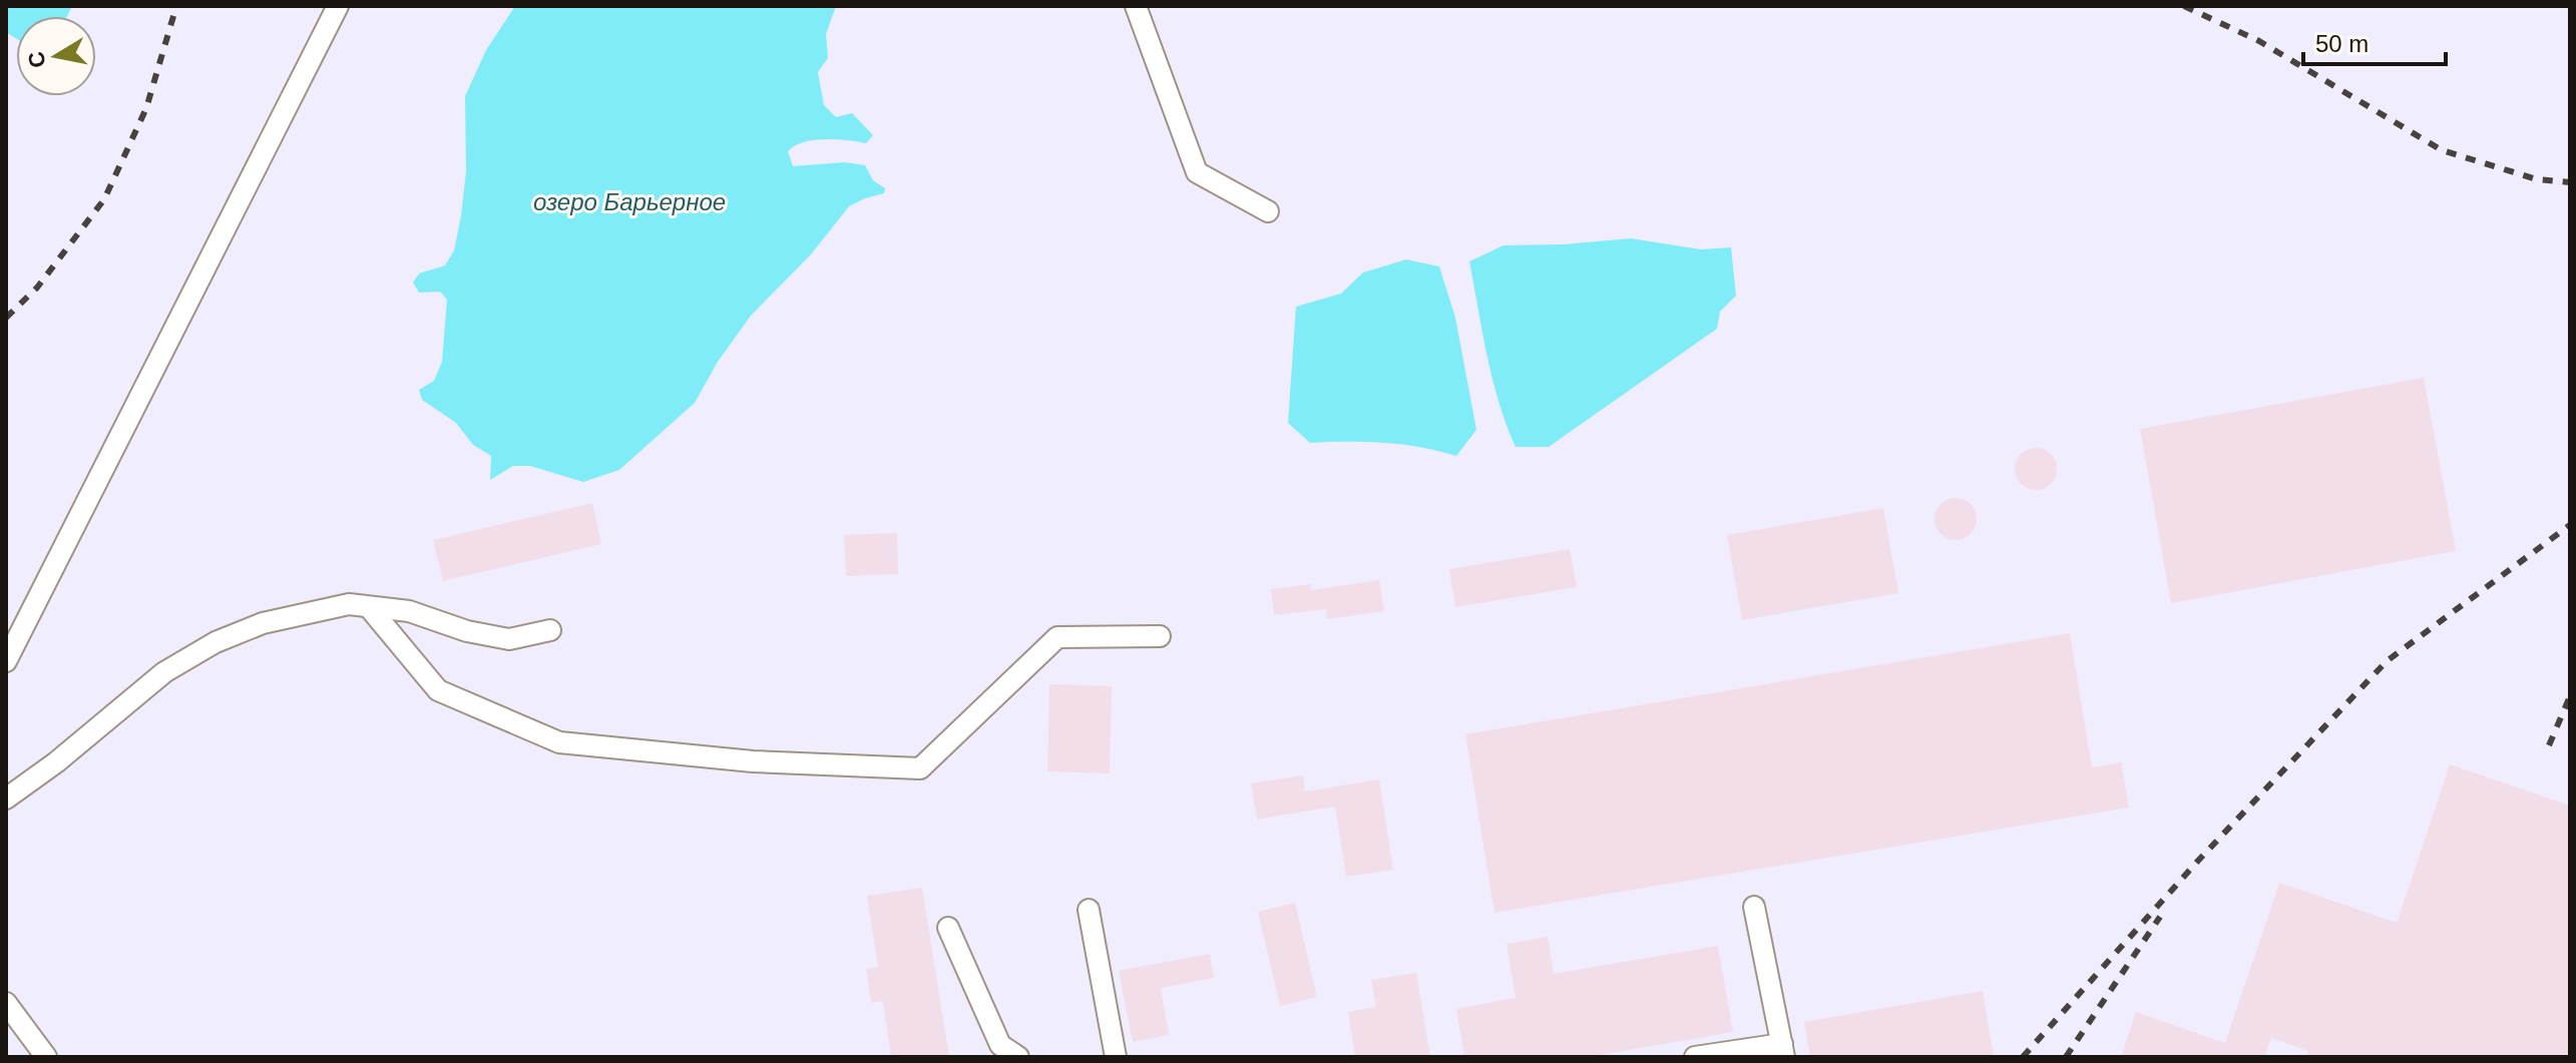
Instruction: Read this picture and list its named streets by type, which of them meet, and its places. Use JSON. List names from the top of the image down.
{
  "water": ["озеро Барьерное"],
  "scale_bar": "50 m",
  "north": "left"
}
